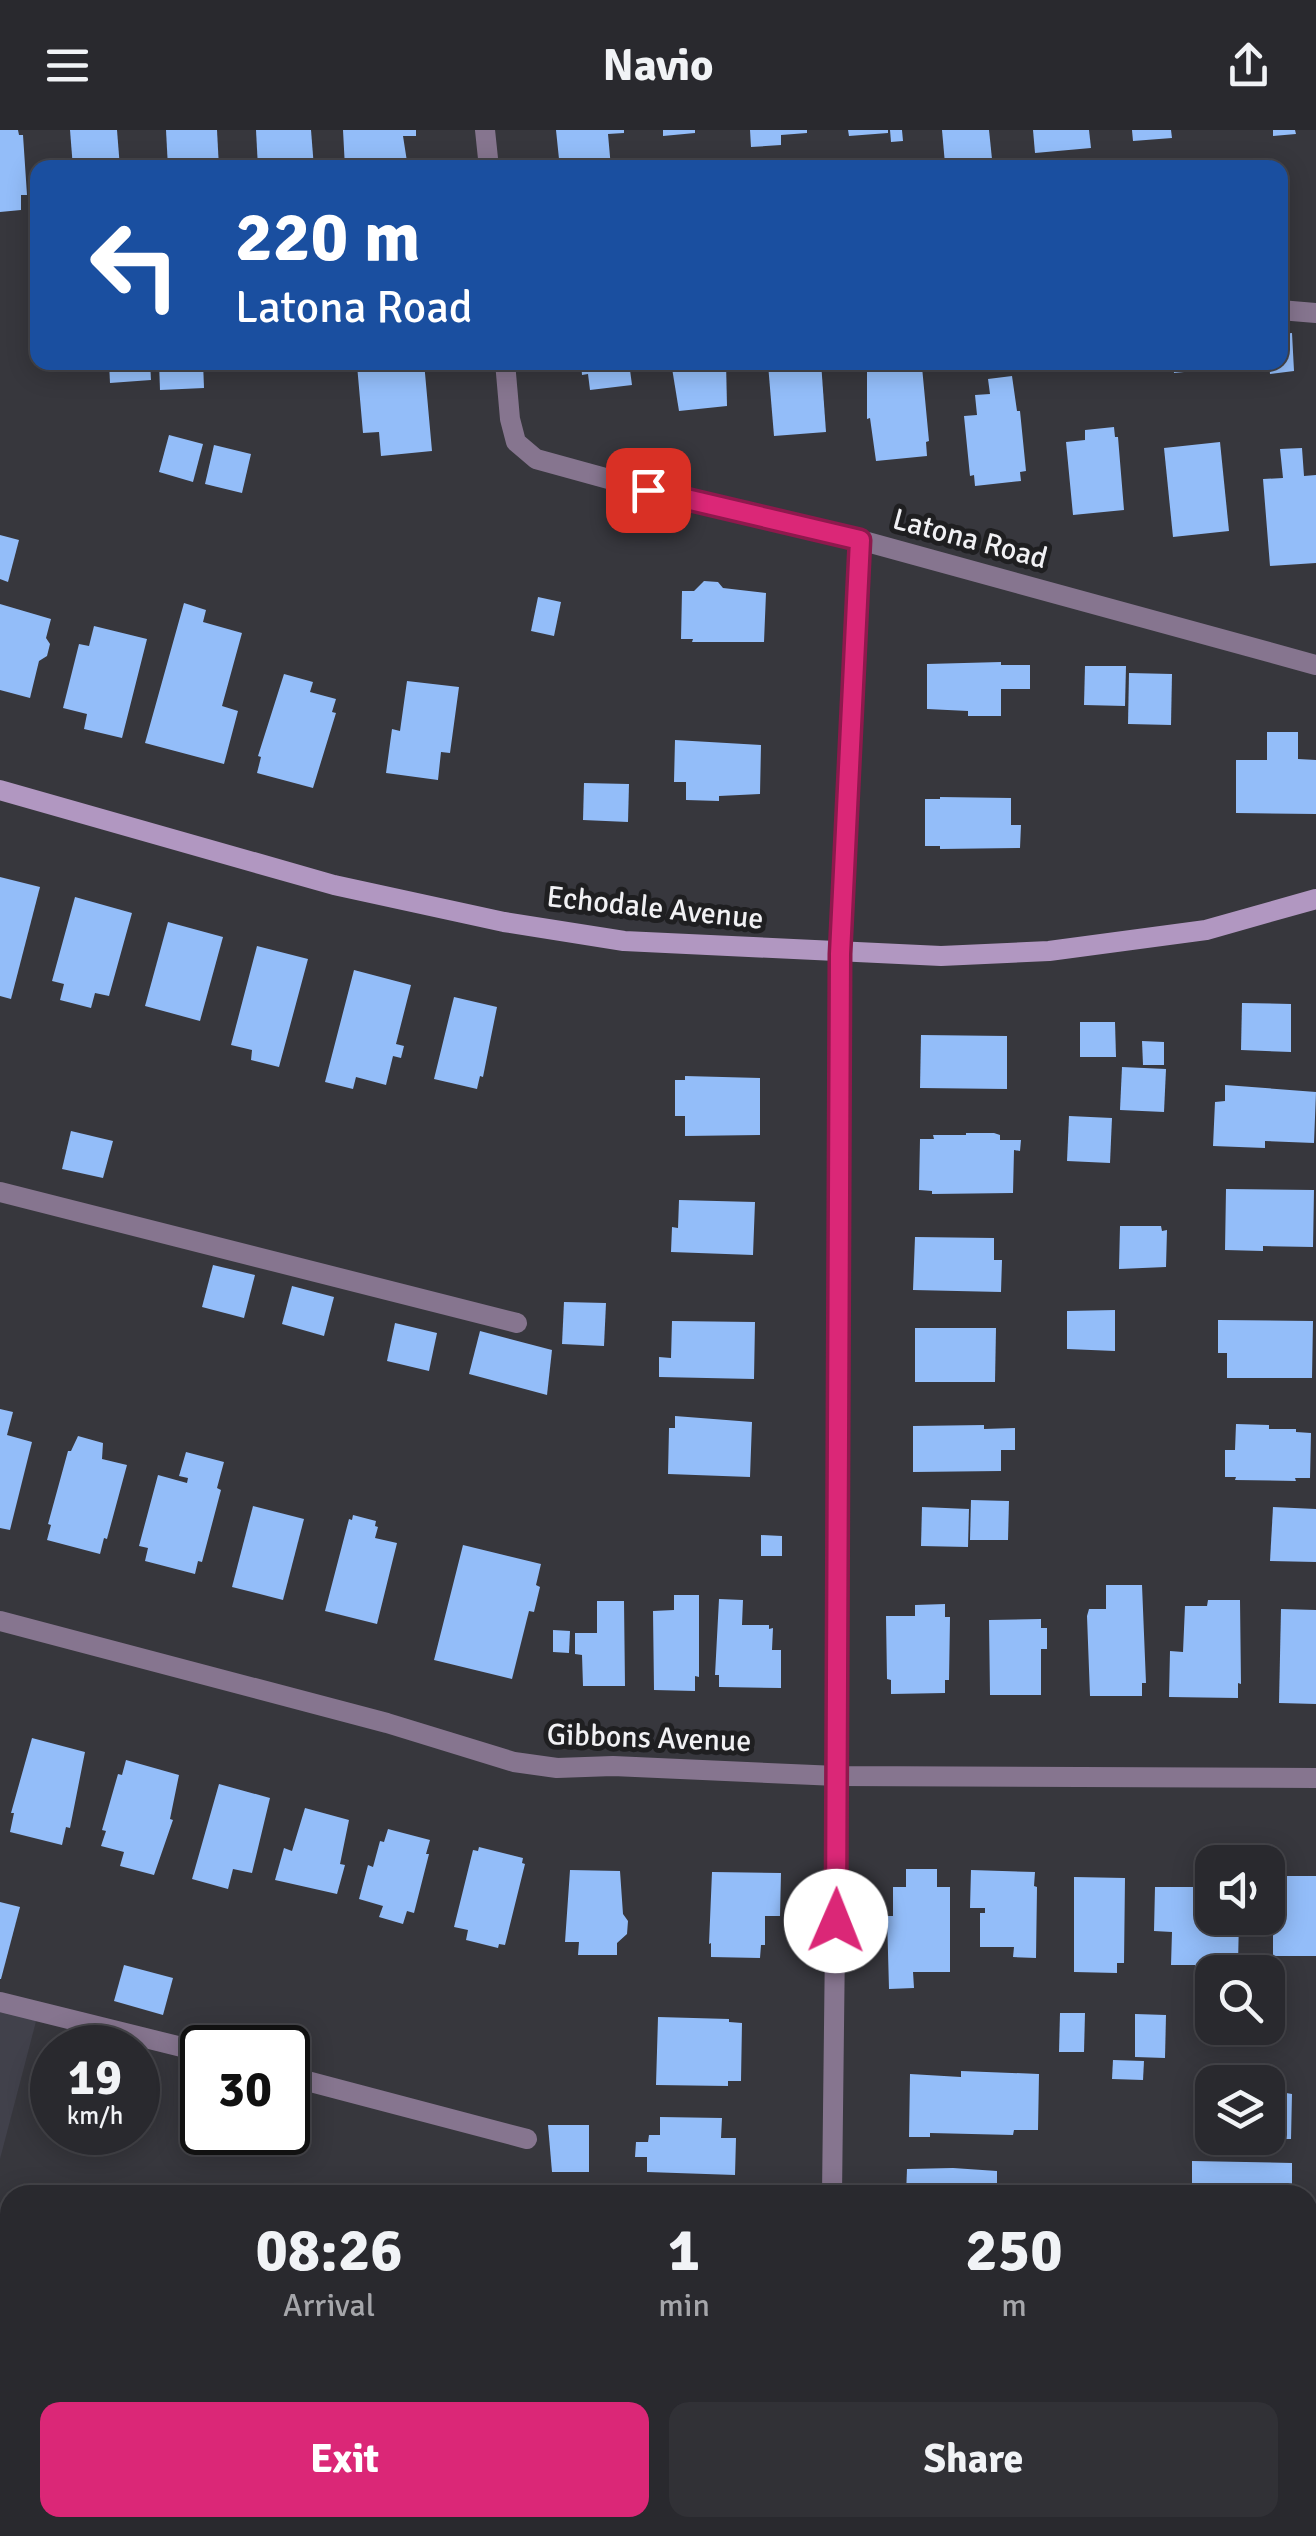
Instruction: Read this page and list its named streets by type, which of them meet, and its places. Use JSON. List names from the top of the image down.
{
  "streets": {
    "main road": ["Echodale Avenue"],
    "street": ["Latona Road", "Gibbons Avenue"]
  },
  "page": {
    "header": "Navio",
    "turn": ["220 m", "Latona Road"],
    "speed": "19 km/h",
    "limit": "30",
    "eta": [
      "08:26",
      "Arrival",
      "1",
      "min",
      "250",
      "m"
    ],
    "buttons": ["Exit", "Share"]
  }
}
